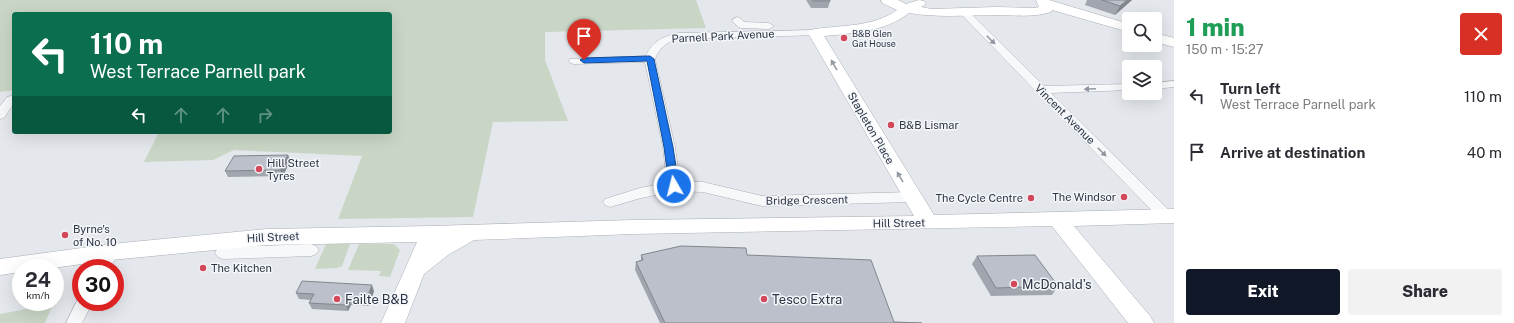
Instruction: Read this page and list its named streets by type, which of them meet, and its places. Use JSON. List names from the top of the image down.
{
  "streets": {
    "main road": ["Stapleton Place", "Hill Street"],
    "street": ["Parnell Park Avenue", "Vincent Avenue", "Bridge Crescent"]
  },
  "crossings": [
    ["Parnell Park Avenue", "Stapleton Place"],
    ["Vincent Avenue", "Hill Street"],
    ["Stapleton Place", "Bridge Crescent"],
    ["Stapleton Place", "Hill Street"]
  ],
  "one_way": ["Vincent Avenue", "Stapleton Place"],
  "places": [
    "B&B Glen Gat House",
    "B&B Lismar",
    "Hill Street Tyres",
    "The Windsor",
    "The Cycle Centre",
    "Byrne's of No. 10",
    "The Kitchen",
    "McDonald's",
    "Failte B&B",
    "Tesco Extra"
  ],
  "page": {
    "heading": ["1 min", "150 m · 15:27"],
    "turn": ["110 m", "West Terrace Parnell park"],
    "list": [
      {
        "name": "Turn left",
        "note": "West Terrace Parnell park",
        "value": "110 m"
      },
      {
        "name": "Arrive at destination",
        "value": "40 m"
      }
    ],
    "speed": "24 km/h",
    "limit": "30",
    "buttons": ["Exit", "Share"]
  }
}
